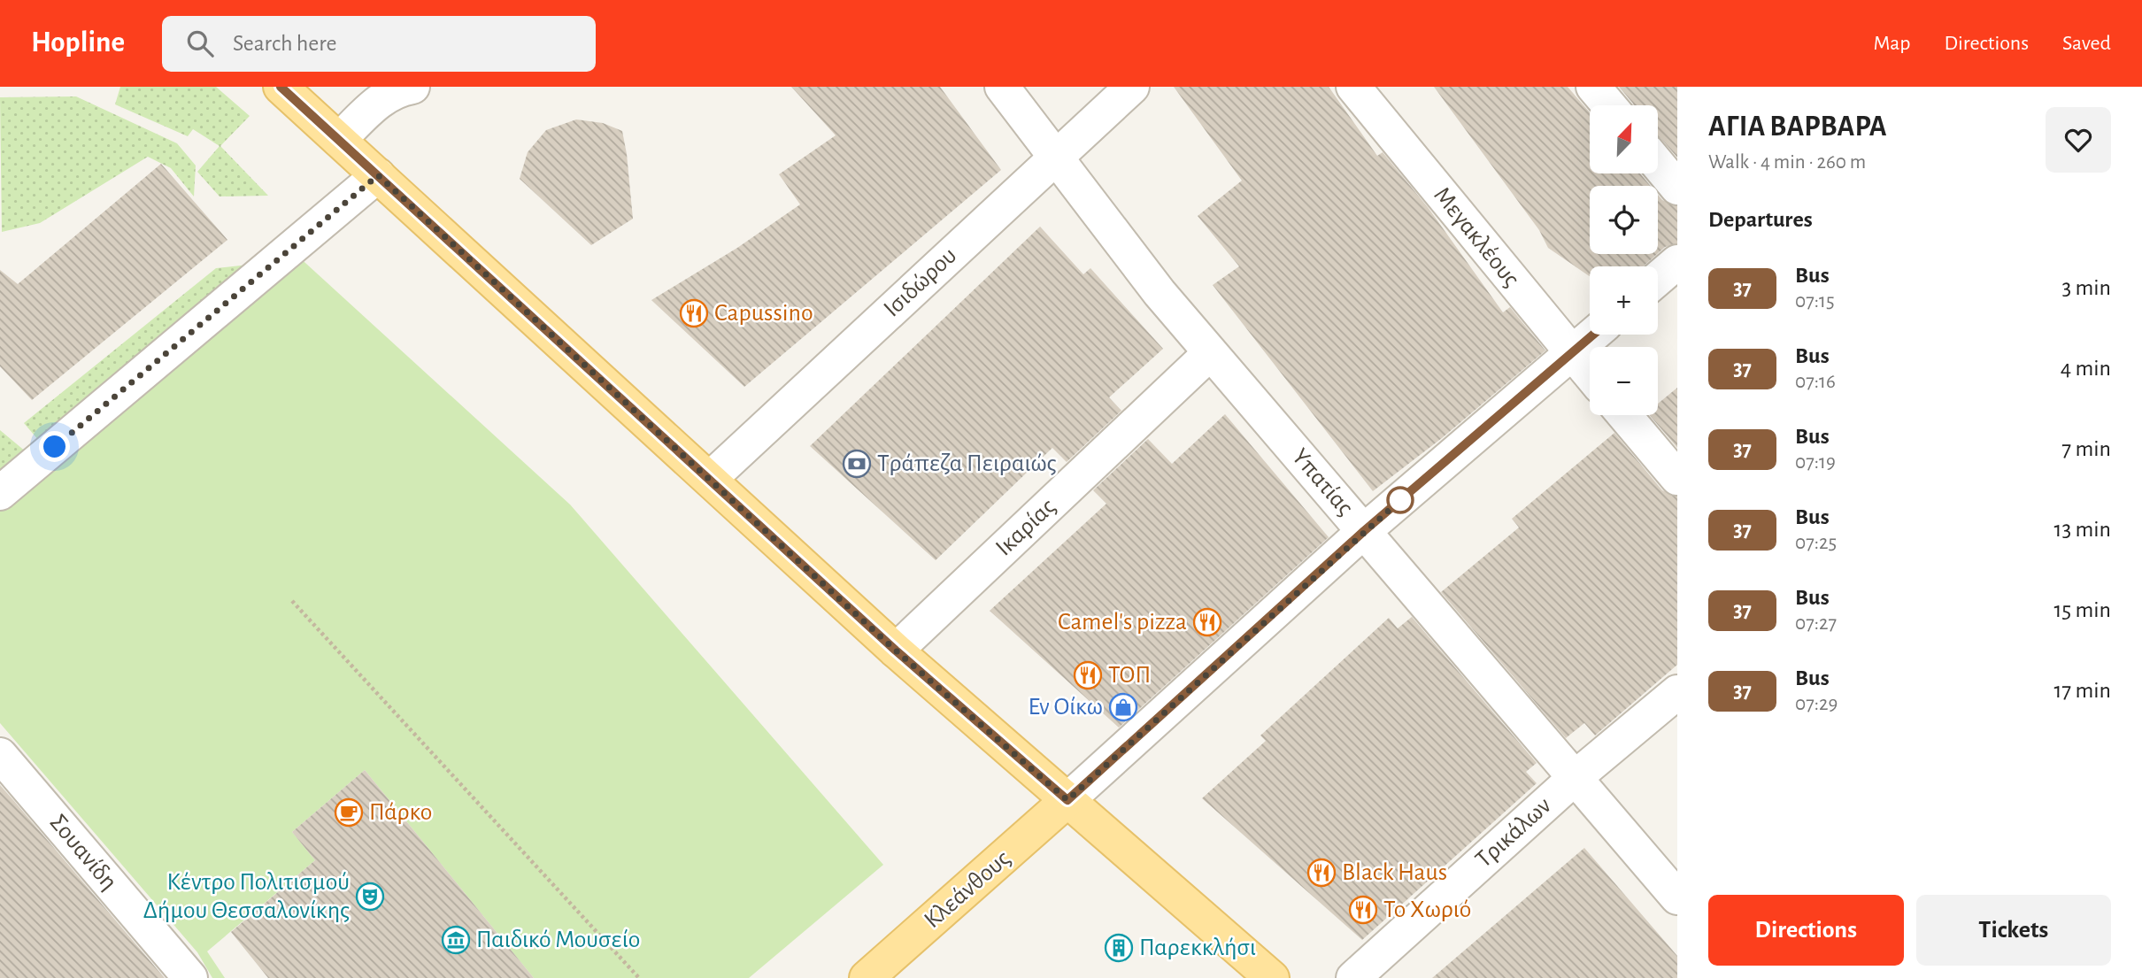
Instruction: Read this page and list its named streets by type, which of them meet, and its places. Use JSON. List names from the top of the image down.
{
  "streets": {
    "main road": ["Κλεάνθους"],
    "street": [
      "Μεγακλέους",
      "Ισιδώρου",
      "Υπατίας",
      "Ικαρίας",
      "Τρικάλων",
      "Σουανίδη"
    ]
  },
  "crossings": [
    ["Ισιδώρου", "Υπατίας"],
    ["Υπατίας", "Ικαρίας"],
    ["Υπατίας", "Τρικάλων"]
  ],
  "places": {
    "restaurant": [
      "Capussino",
      "Camel's pizza",
      "ΤΟΠ",
      "Black Haus",
      "Το Χωριό"
    ],
    "bank": ["Τράπεζα Πειραιώς"],
    "shop": ["Εν Οίκω"],
    "cafe": ["Πάρκο"],
    "theatre": ["Κέντρο Πολιτισμού Δήμου Θεσσαλονίκης"],
    "museum": ["Παιδικό Μουσείο"],
    "building": ["Παρεκκλήσι"]
  },
  "lines": ["bus line 37"],
  "north": "top right",
  "page": {
    "header": "Hopline",
    "search": "Search here",
    "nav": ["Map", "Directions", "Saved"],
    "heading": [
      ["ΑΓΙΑ ΒΑΡΒΑΡΑ", "Walk · 4 min · 260 m"],
      "Departures"
    ],
    "map_buttons": ["+", "−"],
    "list": [
      {
        "mark": "37",
        "name": "Bus",
        "note": "07:15",
        "value": "3 min"
      },
      {
        "mark": "37",
        "name": "Bus",
        "note": "07:16",
        "value": "4 min"
      },
      {
        "mark": "37",
        "name": "Bus",
        "note": "07:19",
        "value": "7 min"
      },
      {
        "mark": "37",
        "name": "Bus",
        "note": "07:25",
        "value": "13 min"
      },
      {
        "mark": "37",
        "name": "Bus",
        "note": "07:27",
        "value": "15 min"
      },
      {
        "mark": "37",
        "name": "Bus",
        "note": "07:29",
        "value": "17 min"
      }
    ],
    "buttons": ["Directions", "Tickets"]
  }
}
